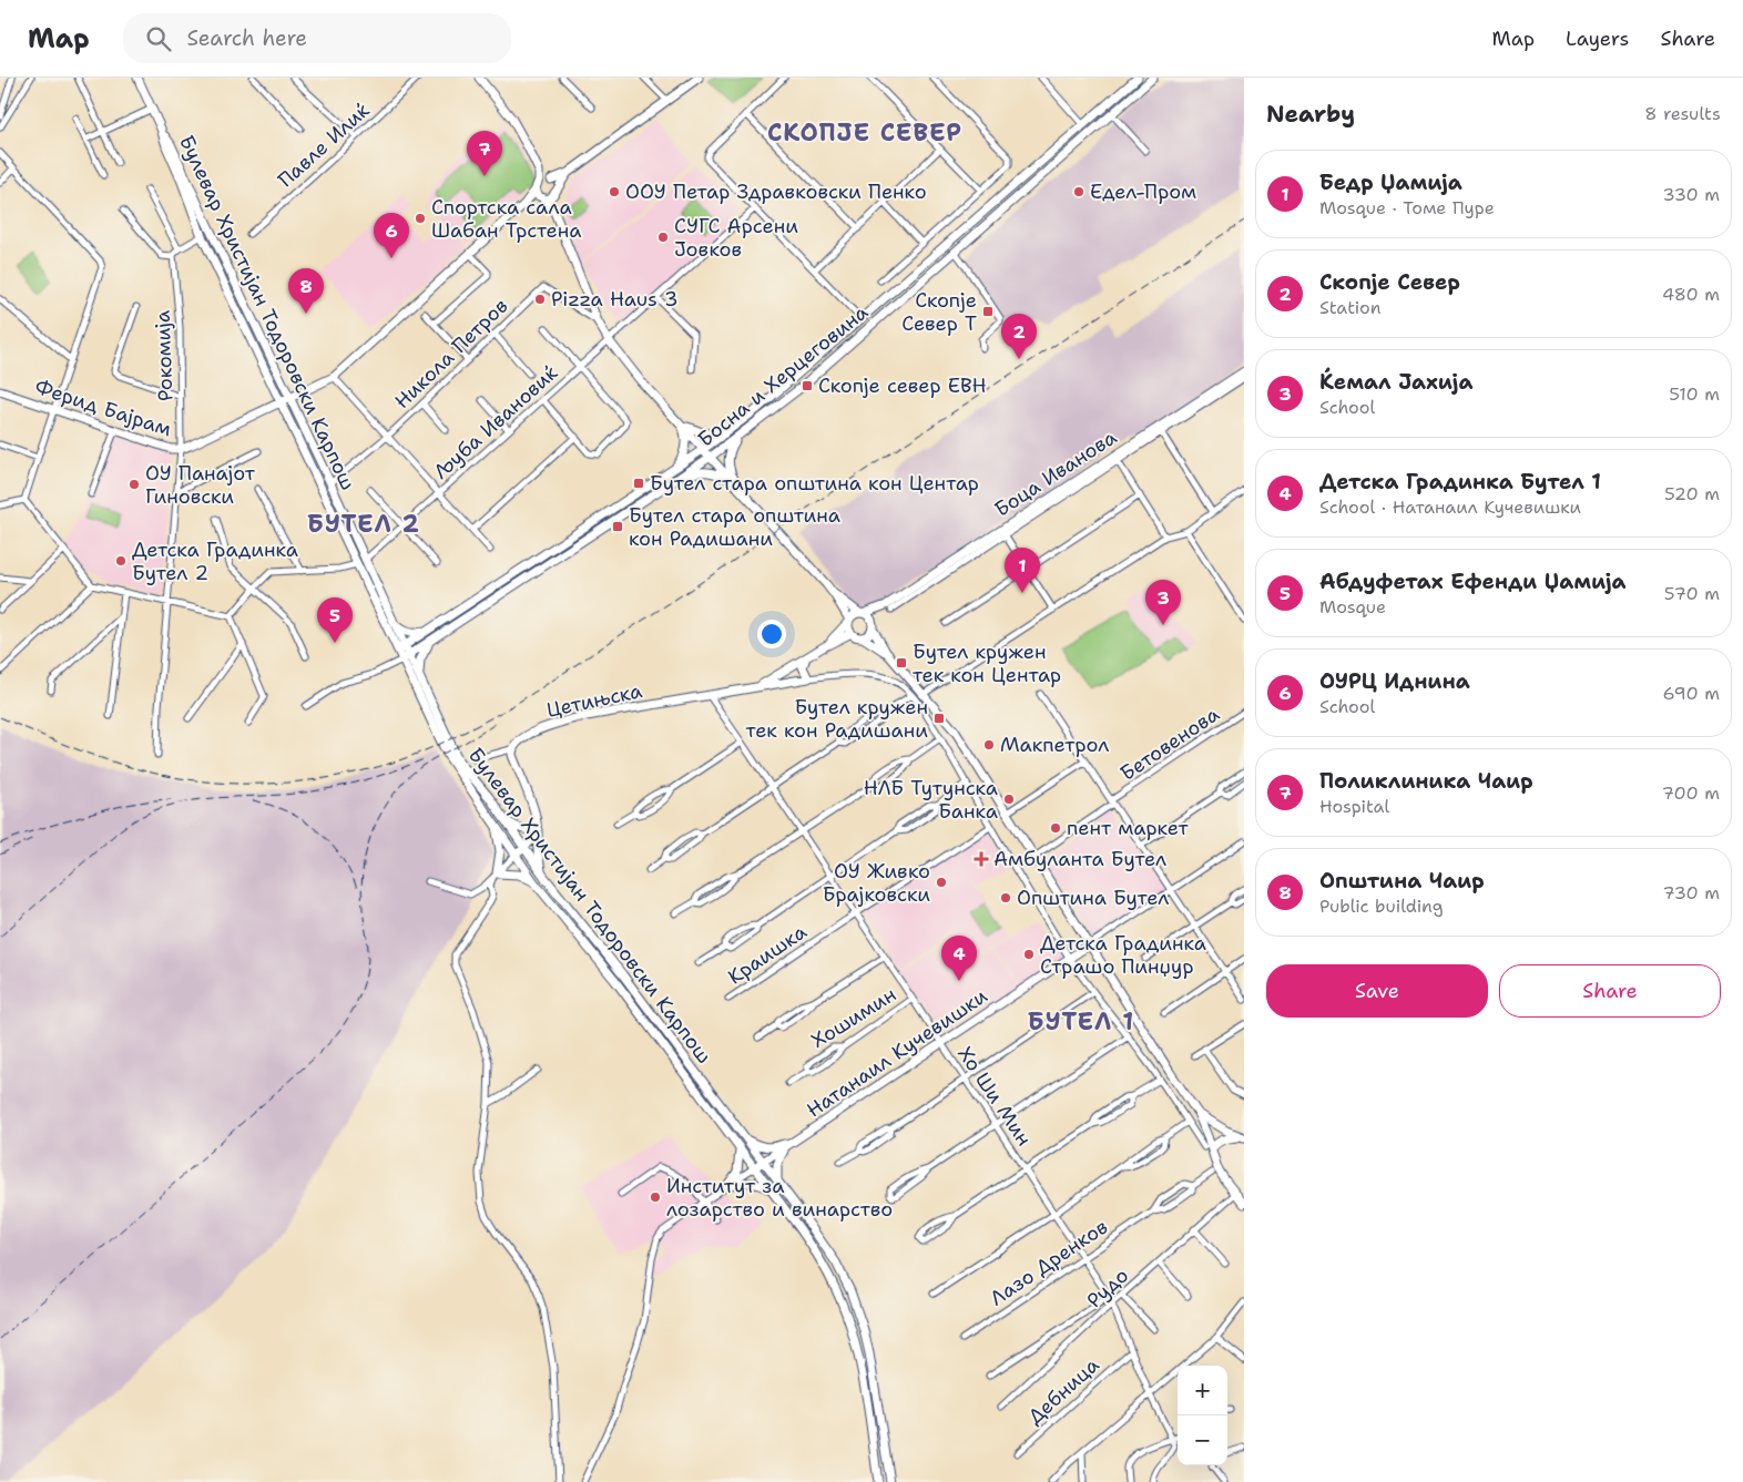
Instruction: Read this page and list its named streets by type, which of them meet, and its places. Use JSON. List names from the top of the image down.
{
  "streets": {
    "street": [
      "Павле Илиќ",
      "Булевар Христијан Тодоровски Карпош",
      "Никола Петров",
      "Рокомија",
      "Босна и Херцеговина",
      "Ферид Бајрам",
      "Љуба Ивановиќ",
      "Боца Иванова",
      "Цетињска",
      "Бетовенова",
      "Краишка",
      "Хошимин",
      "Натанаил Кучевишки",
      "Хо Ши Мин",
      "Лазо Дренков",
      "Рудо",
      "Дебница"
    ]
  },
  "crossings": [
    ["Булевар Христијан Тодоровски Карпош", "Никола Петров"],
    ["Булевар Христијан Тодоровски Карпош", "Босна и Херцеговина"],
    ["Булевар Христијан Тодоровски Карпош", "Ферид Бајрам"],
    ["Булевар Христијан Тодоровски Карпош", "Љуба Ивановиќ"],
    ["Булевар Христијан Тодоровски Карпош", "Натанаил Кучевишки"],
    ["Рокомија", "Ферид Бајрам"],
    ["Цетињска", "Хо Ши Мин"],
    ["Краишка", "Хо Ши Мин"],
    ["Хошимин", "Хо Ши Мин"],
    ["Натанаил Кучевишки", "Хо Ши Мин"],
    ["Хо Ши Мин", "Лазо Дренков"],
    ["Хо Ши Мин", "Рудо"],
    ["Хо Ши Мин", "Дебница"]
  ],
  "districts": ["СКОПЈЕ СЕВЕР", "БУТЕЛ 2", "БУТЕЛ 1"],
  "places": {
    "other": [
      "ООУ Петар Здравковски Пенко",
      "Едел-Пром",
      "Спортска сала Шабан Трстена",
      "СУГС Арсени Јовков",
      "Pizza Haus 3",
      "ОУ Панајот Гиновски",
      "Детска Градинка Бутел 2",
      "Макпетрол",
      "НЛБ Тутунска Банка",
      "пент маркет",
      "ОУ Живко Брајковски",
      "Општина Бутел",
      "Детска Градинка Страшо Пинџур",
      "Институт за лозарство и винарство"
    ],
    "transit": [
      "Скопје Север Т",
      "Скопје север ЕВН",
      "Бутел стара општина кон Центар",
      "Бутел стара општина кон Радишани",
      "Бутел кружен тек кон Центар",
      "Бутел кружен тек кон Радишани"
    ],
    "health": ["Амбуланта Бутел"]
  },
  "page": {
    "header": "Map",
    "search": "Search here",
    "nav": ["Map", "Layers", "Share"],
    "heading": ["Nearby", "8 results"],
    "pins": [
      "7",
      "6",
      "8",
      "2",
      "1",
      "3",
      "5",
      "4"
    ],
    "list": [
      {
        "mark": "1",
        "name": "Бедр Џамија",
        "note": "Mosque · Томе Пуре",
        "value": "330 m"
      },
      {
        "mark": "2",
        "name": "Скопје Север",
        "note": "Station",
        "value": "480 m"
      },
      {
        "mark": "3",
        "name": "Ќемал Јахија",
        "note": "School",
        "value": "510 m"
      },
      {
        "mark": "4",
        "name": "Детска Градинка Бутел 1",
        "note": "School · Натанаил Кучевишки",
        "value": "520 m"
      },
      {
        "mark": "5",
        "name": "Абдуфетах Ефенди Џамија",
        "note": "Mosque",
        "value": "570 m"
      },
      {
        "mark": "6",
        "name": "ОУРЦ Иднина",
        "note": "School",
        "value": "690 m"
      },
      {
        "mark": "7",
        "name": "Поликлиника Чаир",
        "note": "Hospital",
        "value": "700 m"
      },
      {
        "mark": "8",
        "name": "Општина Чаир",
        "note": "Public building",
        "value": "730 m"
      }
    ],
    "buttons": ["Save", "Share"],
    "map_buttons": ["+", "−"]
  }
}
